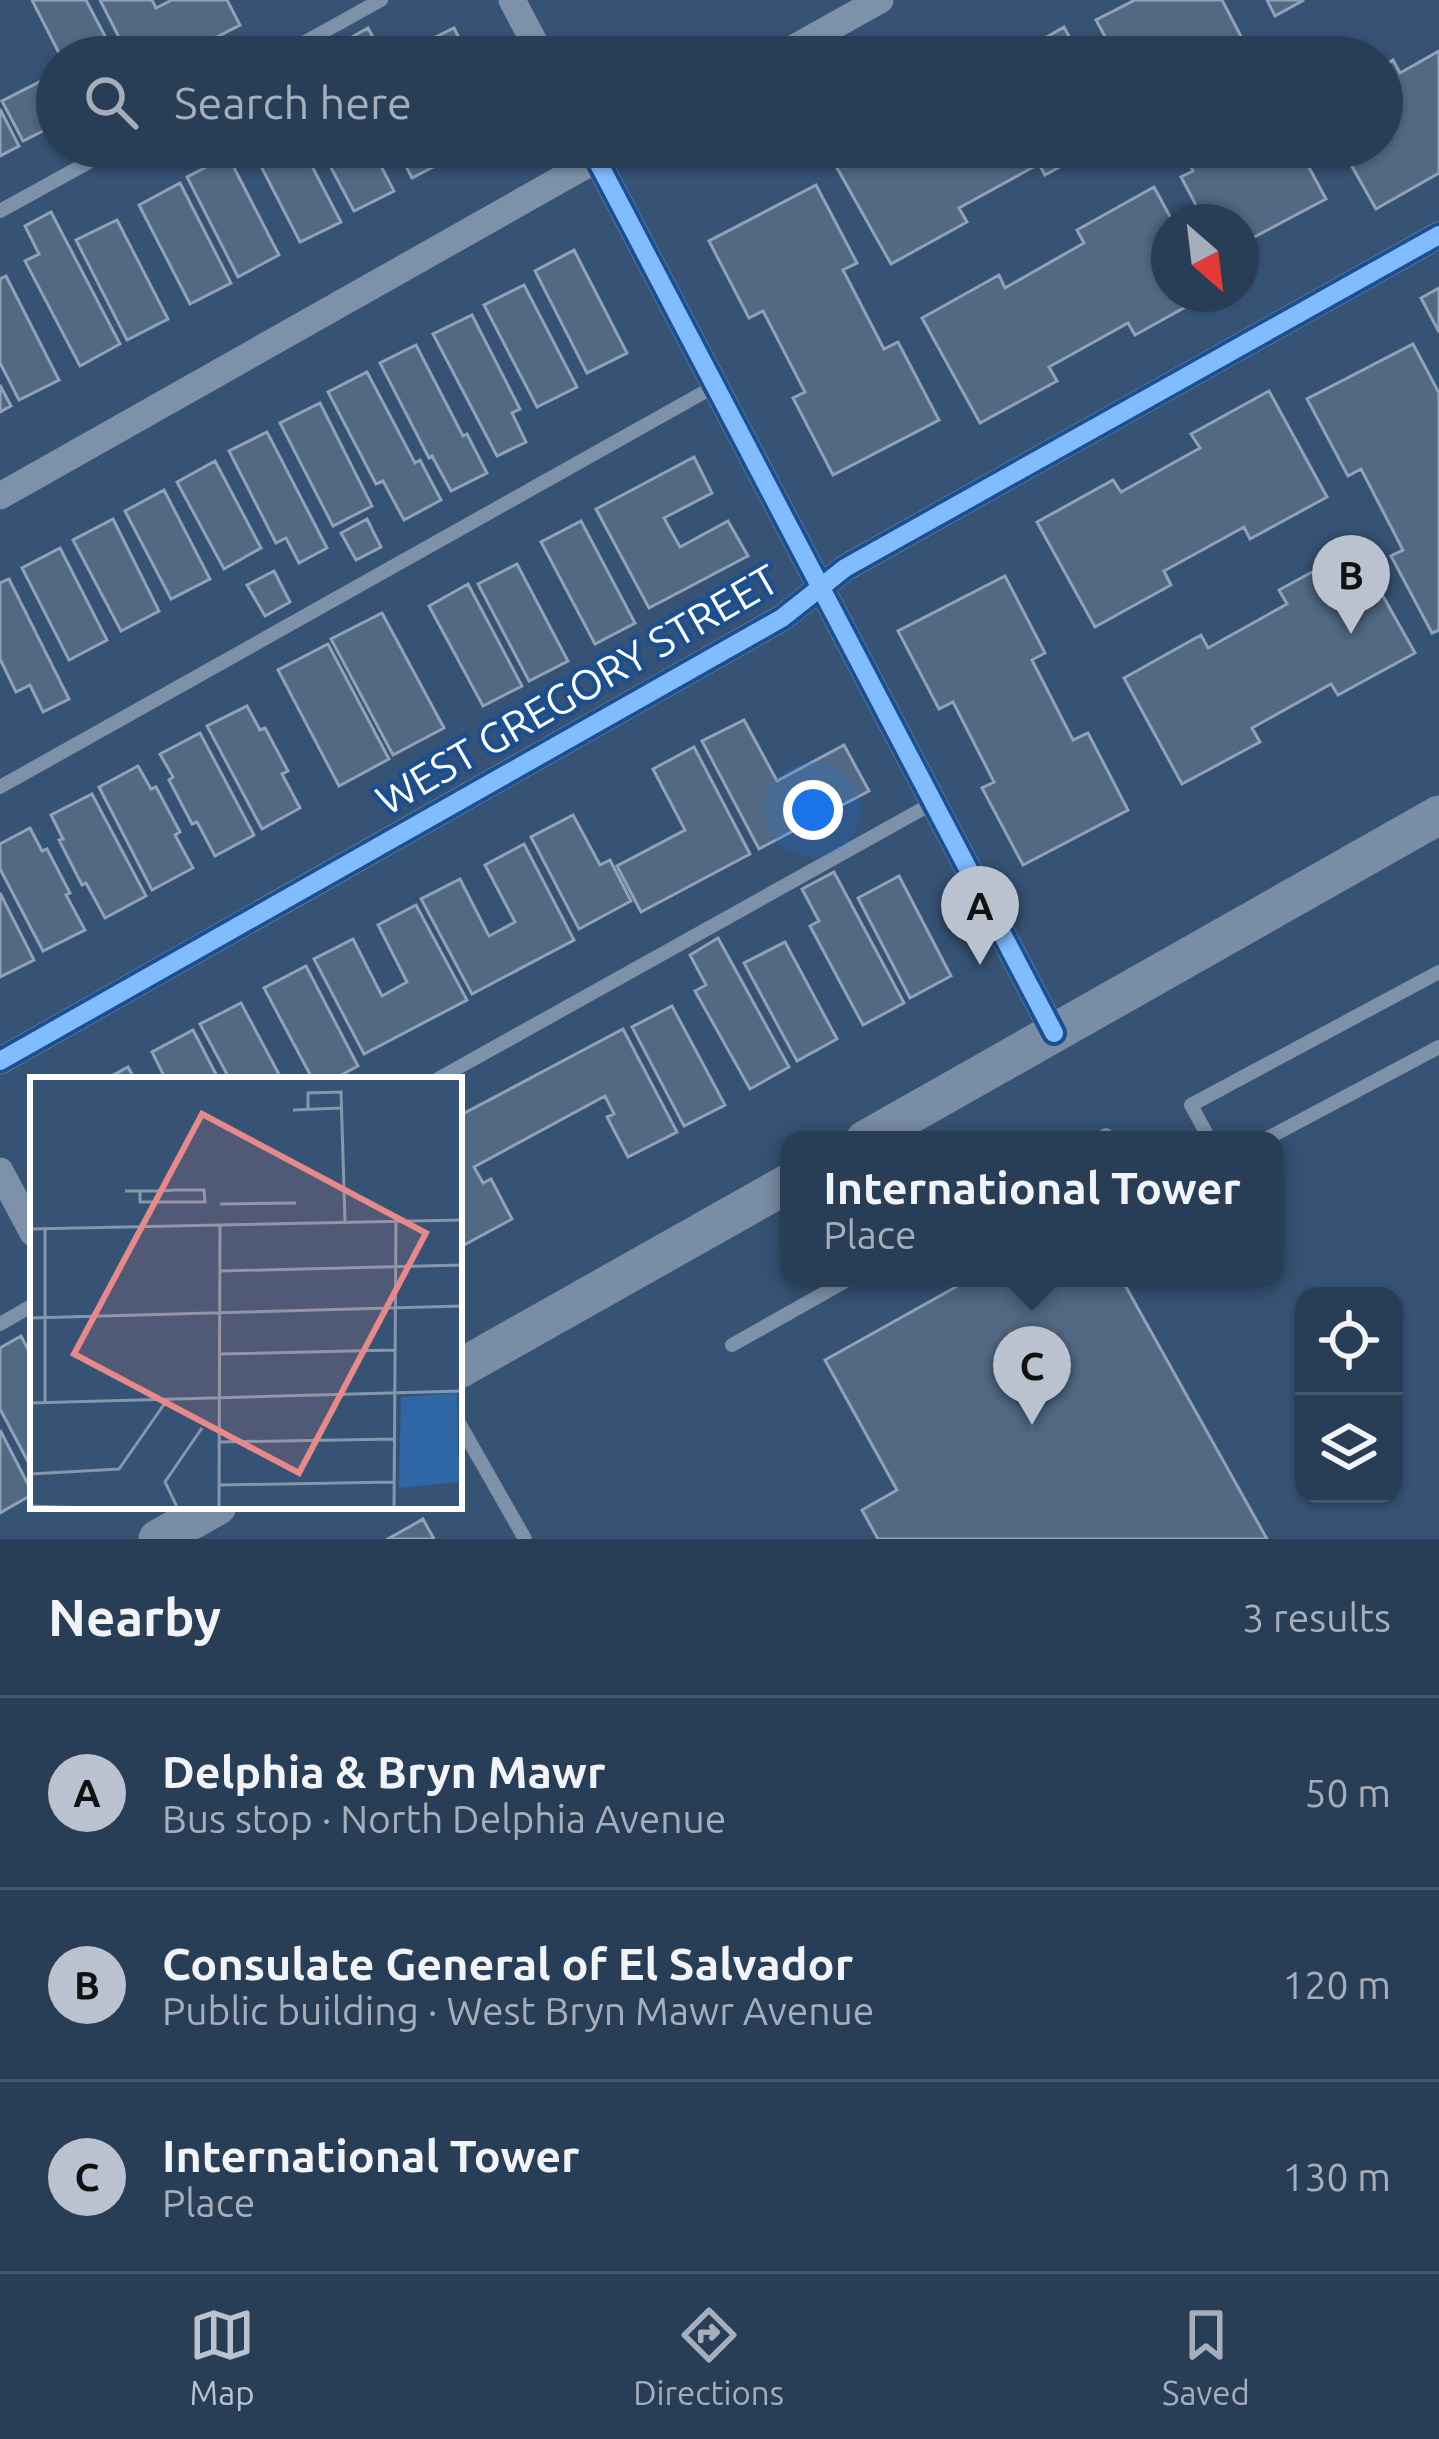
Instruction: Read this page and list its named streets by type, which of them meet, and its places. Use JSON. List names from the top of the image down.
{
  "streets": {
    "street": ["WEST GREGORY STREET"]
  },
  "north": "bottom right",
  "page": {
    "search": "Search here",
    "pins": ["B", "A", "C"],
    "popup": ["International Tower", "Place"],
    "heading": ["Nearby", "3 results"],
    "list": [
      {
        "mark": "A",
        "name": "Delphia & Bryn Mawr",
        "note": "Bus stop · North Delphia Avenue",
        "value": "50 m"
      },
      {
        "mark": "B",
        "name": "Consulate General of El Salvador",
        "note": "Public building · West Bryn Mawr Avenue",
        "value": "120 m"
      },
      {
        "mark": "C",
        "name": "International Tower",
        "note": "Place",
        "value": "130 m"
      }
    ],
    "nav": ["Map", "Directions", "Saved"]
  }
}
